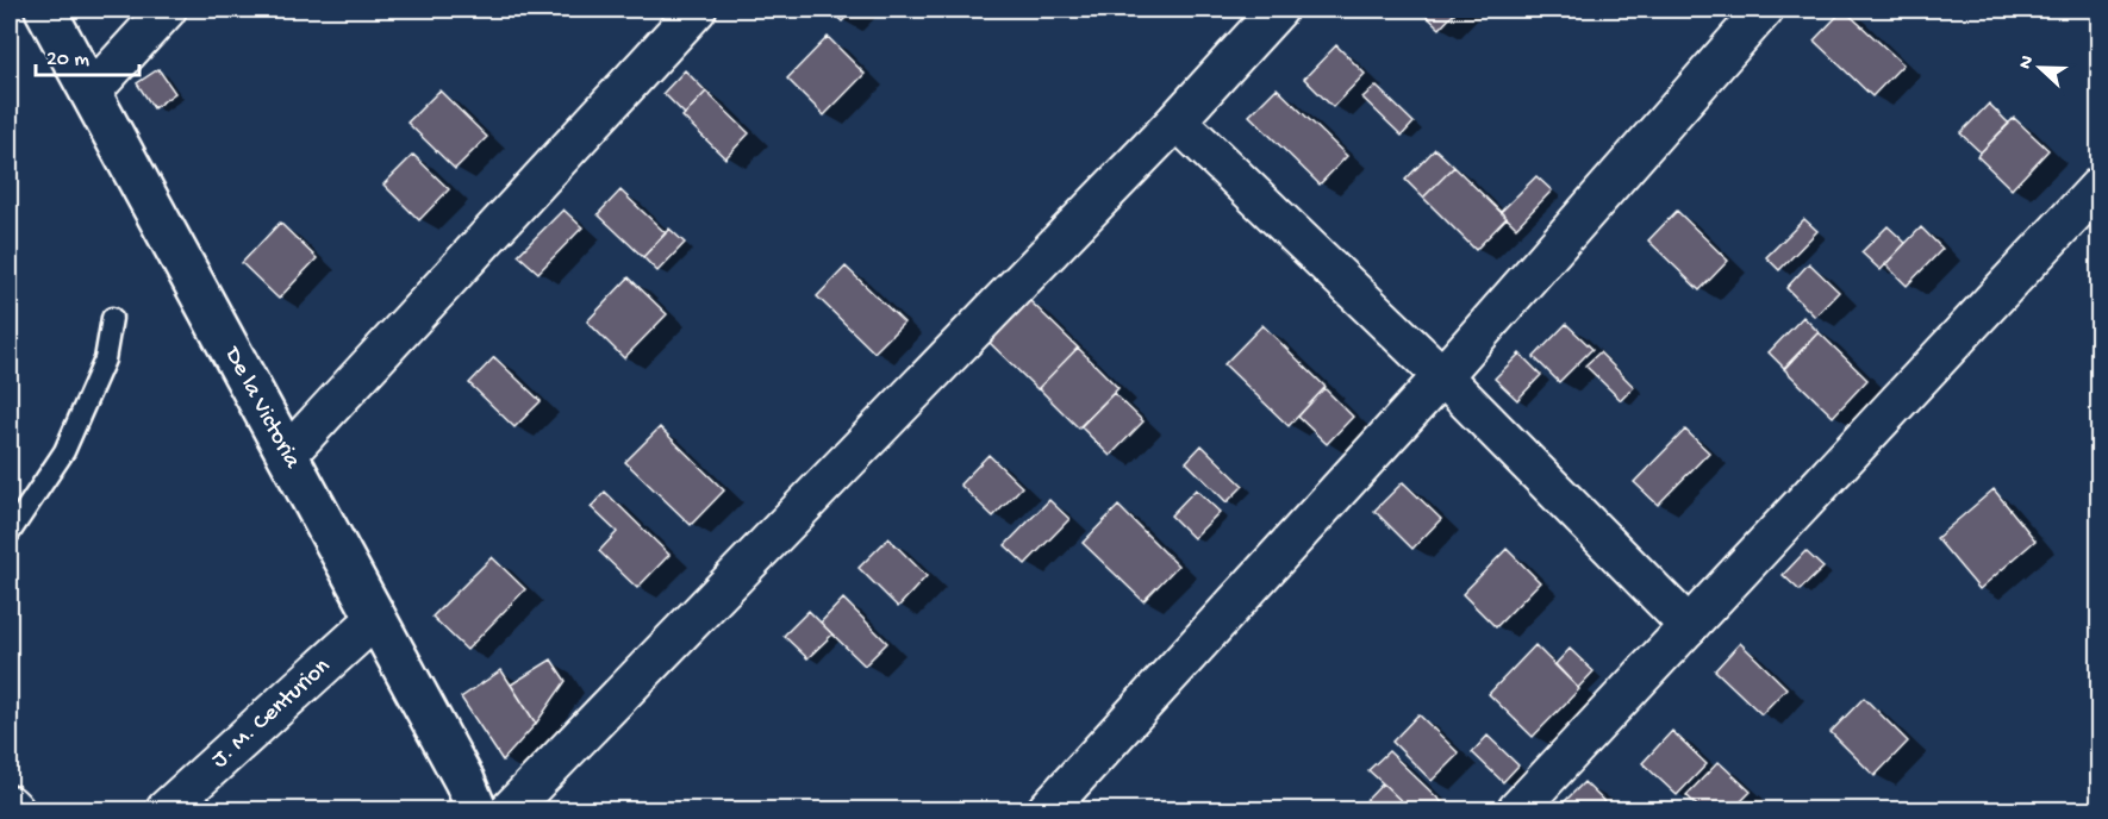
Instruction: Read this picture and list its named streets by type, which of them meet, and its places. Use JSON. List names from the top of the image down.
{
  "streets": {
    "main road": ["De la Victoria"],
    "street": ["J. M. Centurion"]
  },
  "crossings": [
    ["De la Victoria", "J. M. Centurion"]
  ],
  "scale_bar": "20 m",
  "north": "left"
}
